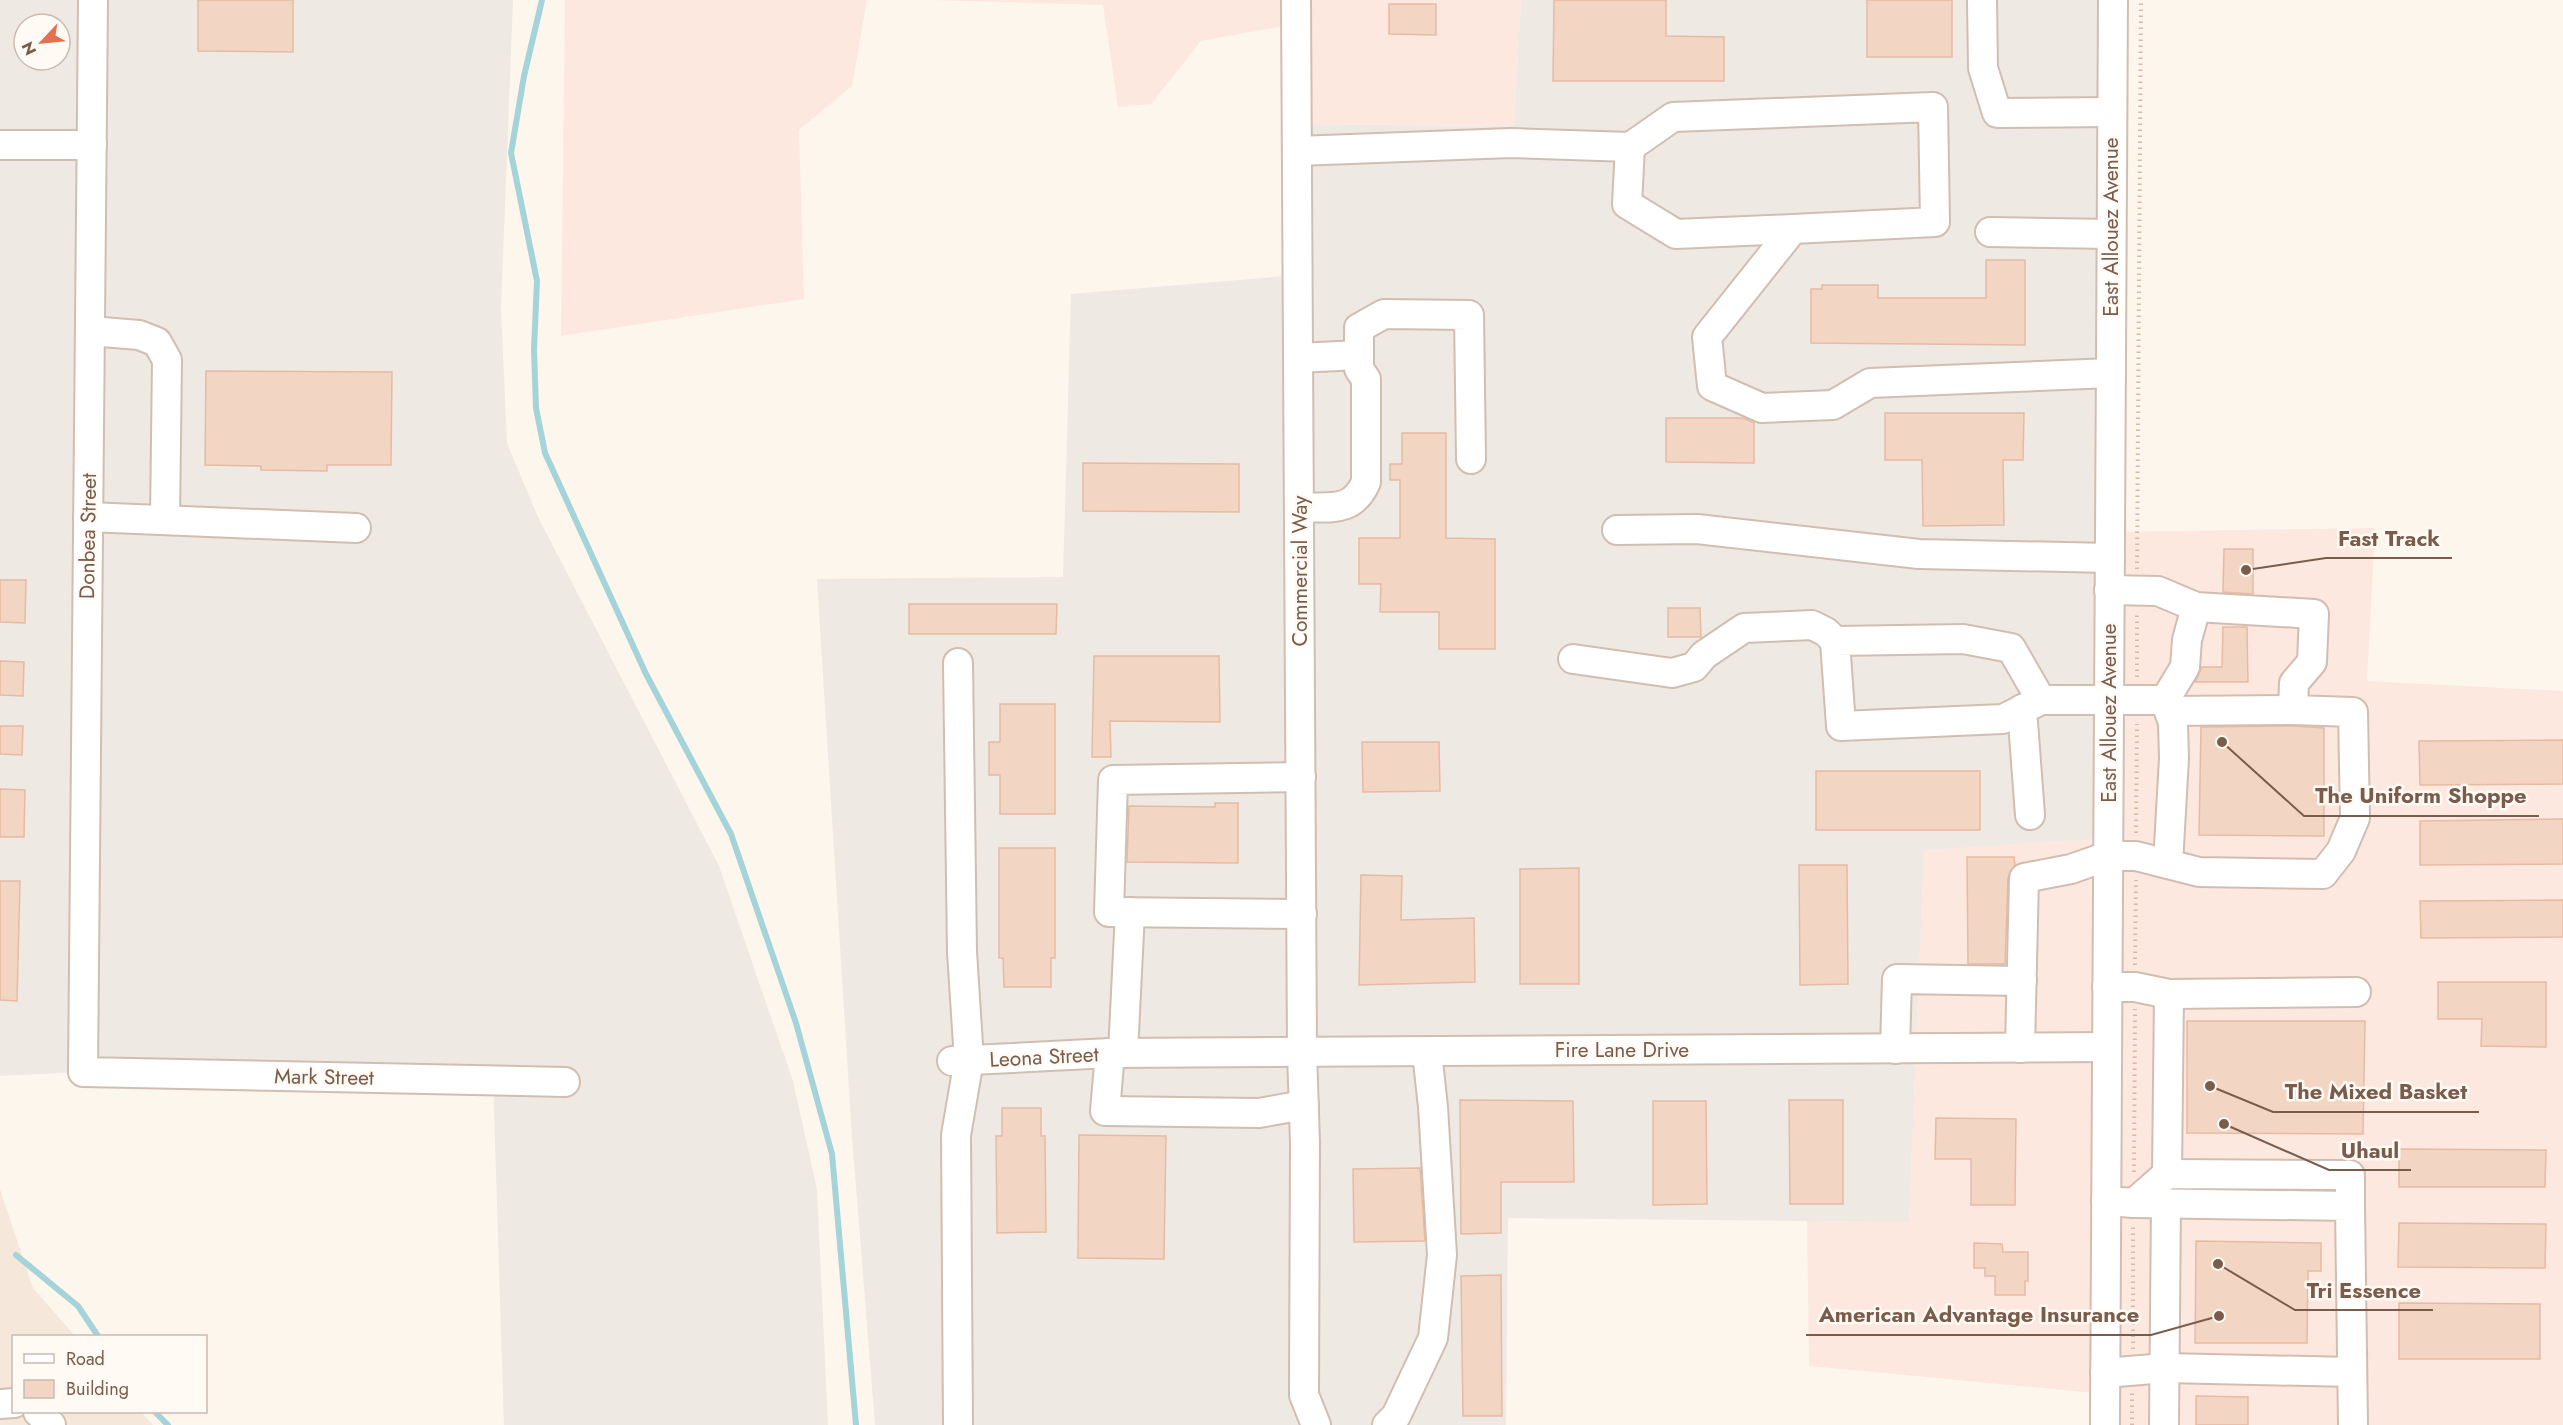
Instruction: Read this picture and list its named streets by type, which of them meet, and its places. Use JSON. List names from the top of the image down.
{
  "streets": {
    "street": [
      "East Allouez Avenue",
      "Donbea Street",
      "Commercial Way",
      "Fire Lane Drive",
      "Leona Street",
      "Mark Street"
    ]
  },
  "crossings": [
    ["East Allouez Avenue", "Fire Lane Drive"],
    ["Donbea Street", "Mark Street"],
    ["Commercial Way", "Fire Lane Drive"],
    ["Fire Lane Drive", "Leona Street"]
  ],
  "places": [
    "Fast Track",
    "The Uniform Shoppe",
    "The Mixed Basket",
    "Uhaul",
    "Tri Essence",
    "American Advantage Insurance"
  ],
  "legend": ["Road", "Building"],
  "north": "bottom left"
}
